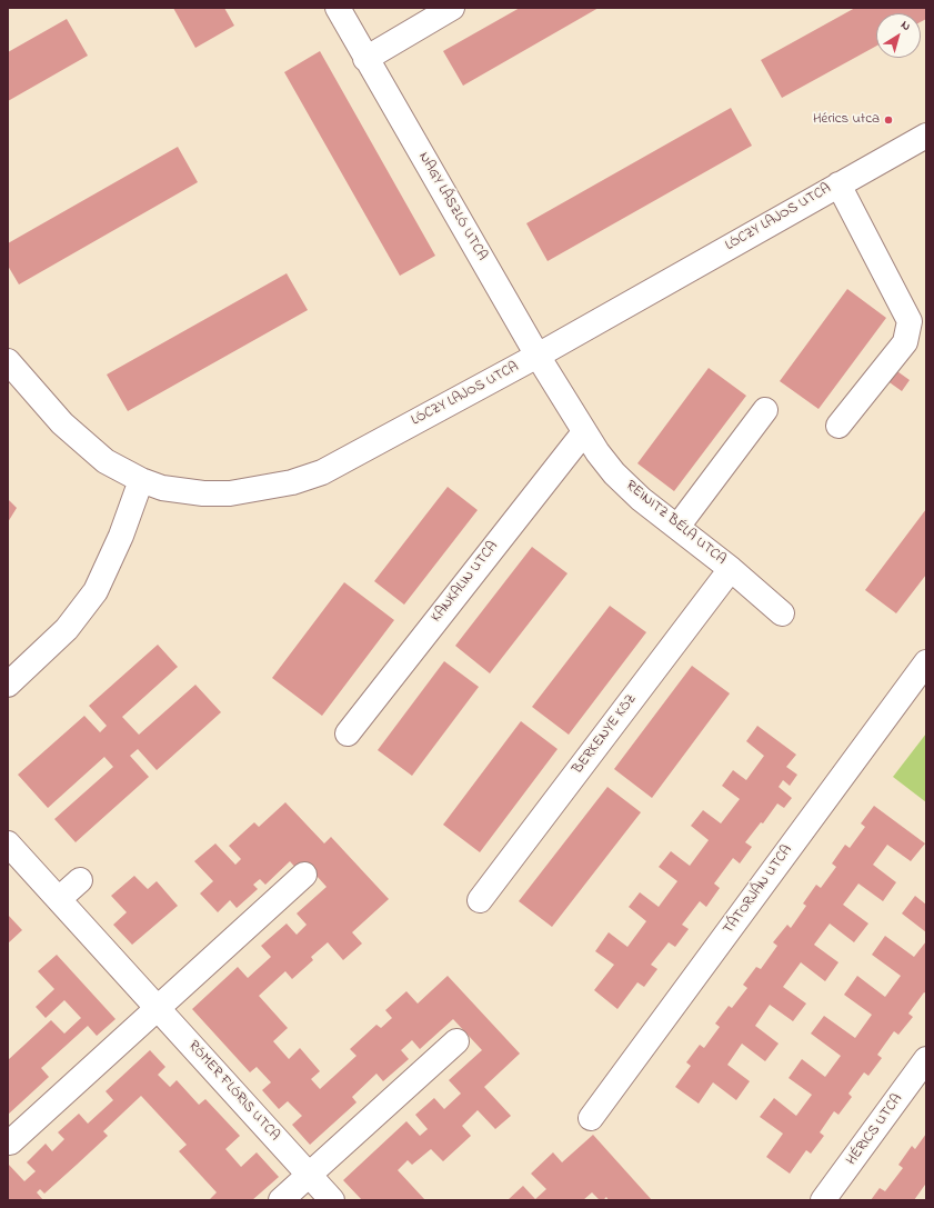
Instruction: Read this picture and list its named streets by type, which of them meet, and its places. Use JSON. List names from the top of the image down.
{
  "streets": {
    "street": [
      "NAGY LÁSZLÓ UTCA",
      "LÓCZY LAJOS UTCA",
      "REINITZ BÉLA UTCA",
      "KANKALIN UTCA",
      "BERKENYE KÖZ",
      "TÁTORJÁN UTCA",
      "RÓMER FLÓRIS UTCA",
      "HÉRICS UTCA"
    ]
  },
  "crossings": [
    ["NAGY LÁSZLÓ UTCA", "LÓCZY LAJOS UTCA"],
    ["NAGY LÁSZLÓ UTCA", "REINITZ BÉLA UTCA"],
    ["LÓCZY LAJOS UTCA", "REINITZ BÉLA UTCA"],
    ["REINITZ BÉLA UTCA", "KANKALIN UTCA"],
    ["REINITZ BÉLA UTCA", "BERKENYE KÖZ"]
  ],
  "places": ["Hérics utca"],
  "north": "top right"
}
